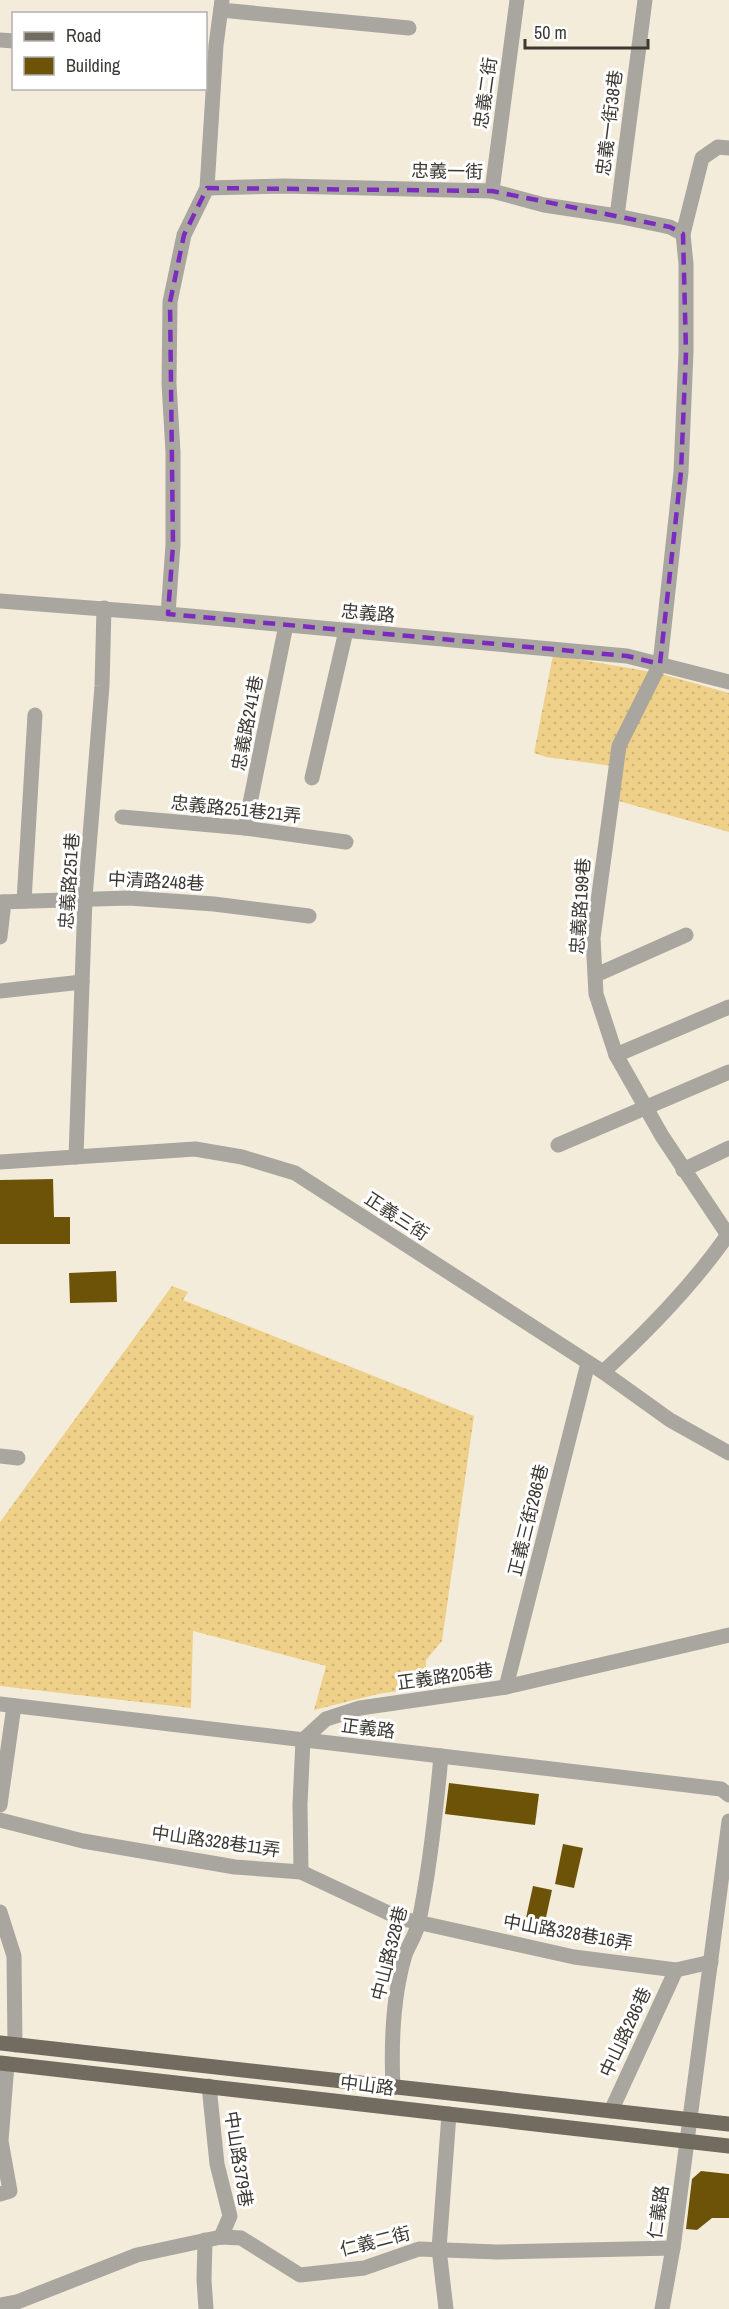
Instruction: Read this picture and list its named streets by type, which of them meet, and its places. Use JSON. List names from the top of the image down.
{
  "streets": {
    "main road": ["中山路"],
    "street": [
      "忠義二街",
      "忠義一街38巷",
      "忠義一街",
      "忠義路",
      "忠義路241巷",
      "忠義路251巷21弄",
      "忠義路251巷",
      "中清路248巷",
      "忠義路199巷",
      "正義三街",
      "正義三街286巷",
      "正義路205巷",
      "正義路",
      "中山路328巷11弄",
      "中山路328巷16弄",
      "中山路328巷",
      "中山路286巷",
      "中山路379巷",
      "仁義路",
      "仁義二街"
    ]
  },
  "crossings": [
    ["忠義二街", "忠義一街"],
    ["忠義一街38巷", "忠義一街"],
    ["忠義路", "忠義路241巷"],
    ["忠義路", "忠義路251巷"],
    ["忠義路", "忠義路199巷"],
    ["忠義路241巷", "忠義路251巷21弄"],
    ["忠義路251巷", "中清路248巷"],
    ["忠義路251巷", "正義三街"],
    ["正義三街", "正義三街286巷"],
    ["正義三街286巷", "正義路205巷"],
    ["正義路205巷", "正義路"],
    ["正義路", "中山路328巷"],
    ["中山路328巷11弄", "中山路328巷16弄"],
    ["中山路328巷11弄", "中山路328巷"],
    ["中山路328巷16弄", "中山路328巷"],
    ["中山路328巷16弄", "中山路286巷"],
    ["中山路328巷", "中山路"],
    ["中山路286巷", "中山路"],
    ["中山路", "中山路379巷"],
    ["中山路", "仁義路"],
    ["中山路379巷", "仁義二街"],
    ["仁義路", "仁義二街"]
  ],
  "legend": ["Road", "Building"],
  "scale_bar": "50 m"
}
